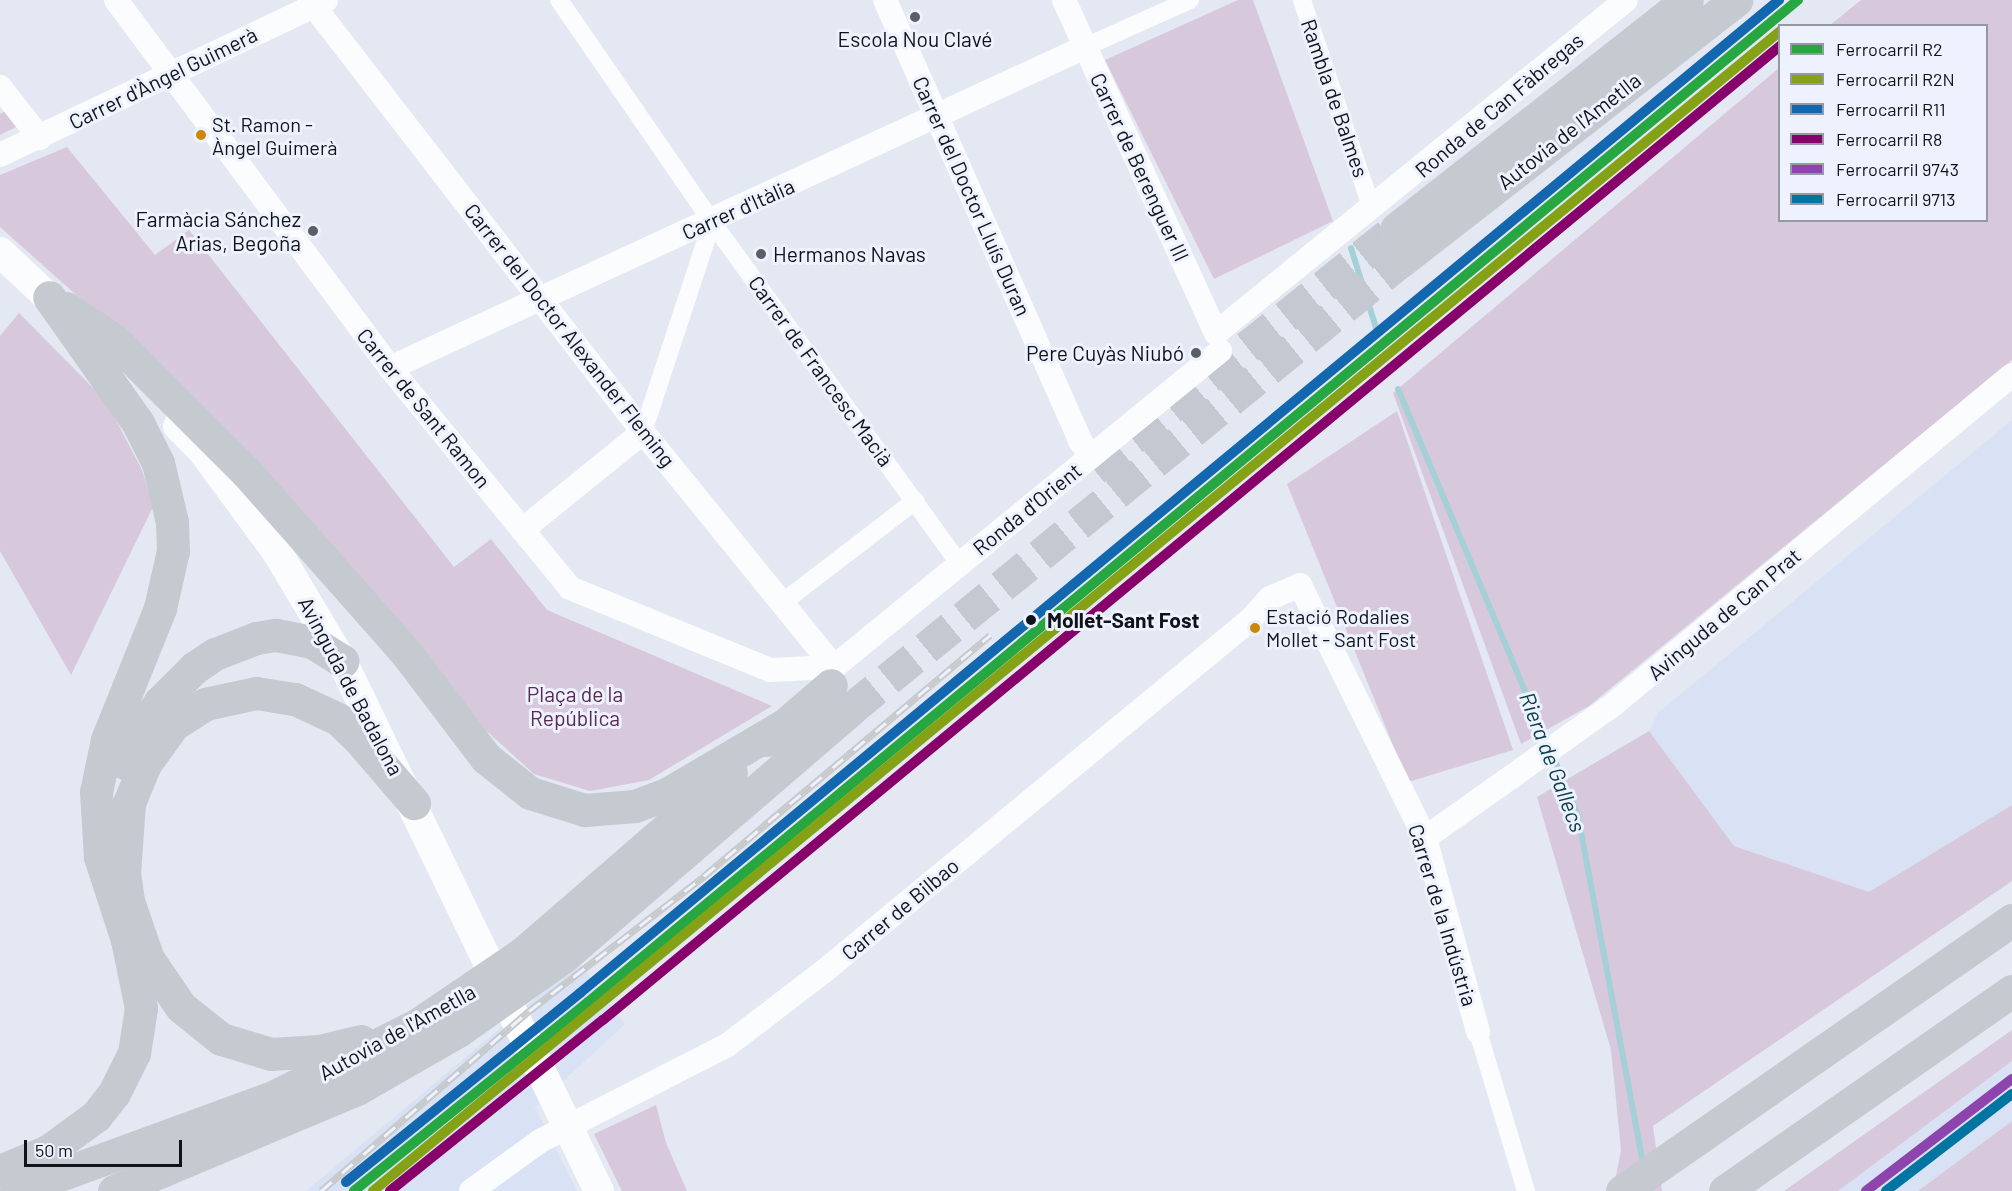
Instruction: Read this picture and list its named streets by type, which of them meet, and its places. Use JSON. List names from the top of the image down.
{
  "streets": {
    "highway": ["Autovia de l'Ametlla"],
    "street": [
      "Carrer d'Àngel Guimerà",
      "Rambla de Balmes",
      "Ronda de Can Fàbregas",
      "Carrer de Berenguer III",
      "Carrer del Doctor Lluís Duran",
      "Carrer d'Itàlia",
      "Carrer del Doctor Alexander Fleming",
      "Carrer de Francesc Macià",
      "Carrer de Sant Ramon",
      "Ronda d'Orient",
      "Avinguda de Can Prat",
      "Avinguda de Badalona",
      "Carrer de Bilbao",
      "Carrer de la Indústria"
    ]
  },
  "crossings": [
    ["Carrer d'Àngel Guimerà", "Carrer del Doctor Alexander Fleming"],
    ["Carrer d'Àngel Guimerà", "Carrer de Sant Ramon"],
    ["Rambla de Balmes", "Ronda de Can Fàbregas"],
    ["Rambla de Balmes", "Autovia de l'Ametlla"],
    ["Rambla de Balmes", "Ronda d'Orient"],
    ["Ronda de Can Fàbregas", "Autovia de l'Ametlla"],
    ["Ronda de Can Fàbregas", "Ronda d'Orient"],
    ["Autovia de l'Ametlla", "Carrer del Doctor Alexander Fleming"],
    ["Autovia de l'Ametlla", "Carrer de Sant Ramon"],
    ["Autovia de l'Ametlla", "Ronda d'Orient"],
    ["Carrer de Berenguer III", "Carrer d'Itàlia"],
    ["Carrer de Berenguer III", "Ronda d'Orient"],
    ["Carrer del Doctor Lluís Duran", "Carrer d'Itàlia"],
    ["Carrer del Doctor Lluís Duran", "Ronda d'Orient"],
    ["Carrer d'Itàlia", "Carrer del Doctor Alexander Fleming"],
    ["Carrer d'Itàlia", "Carrer de Francesc Macià"],
    ["Carrer d'Itàlia", "Carrer de Sant Ramon"],
    ["Carrer del Doctor Alexander Fleming", "Carrer de Sant Ramon"],
    ["Carrer del Doctor Alexander Fleming", "Ronda d'Orient"],
    ["Carrer de Francesc Macià", "Ronda d'Orient"],
    ["Carrer de Sant Ramon", "Ronda d'Orient"],
    ["Avinguda de Can Prat", "Carrer de la Indústria"],
    ["Carrer de Bilbao", "Carrer de la Indústria"]
  ],
  "water": ["Riera de Gallecs"],
  "parks": ["Plaça de la República"],
  "places": [
    "Escola Nou Clavé",
    "St. Ramon - Àngel Guimerà",
    "Farmàcia Sánchez Arias, Begoña",
    "Hermanos Navas",
    "Pere Cuyàs Niubó",
    "Mollet-Sant Fost",
    "Estació Rodalies Mollet - Sant Fost"
  ],
  "lines": [
    "rail line R2",
    "rail line R11",
    "rail line R2N",
    "rail line R8",
    "rail line 9743",
    "rail line 9713"
  ],
  "legend": [
    "Ferrocarril R2",
    "Ferrocarril R2N",
    "Ferrocarril R11",
    "Ferrocarril R8",
    "Ferrocarril 9743",
    "Ferrocarril 9713"
  ],
  "scale_bar": "50 m"
}
